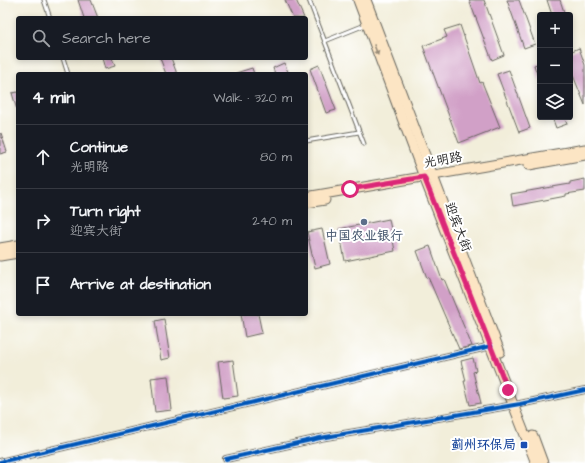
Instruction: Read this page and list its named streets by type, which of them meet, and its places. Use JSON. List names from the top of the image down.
{
  "streets": {
    "main road": ["光明路", "迎宾大街"]
  },
  "crossings": [
    ["光明路", "迎宾大街"]
  ],
  "places": {
    "other": ["中国农业银行"],
    "transit": ["蓟州环保局"]
  },
  "page": {
    "map_buttons": ["+", "−"],
    "search": "Search here",
    "heading": ["4 min", "Walk · 320 m"],
    "list": [
      ["Continue", "光明路", "80 m"],
      ["Turn right", "迎宾大街", "240 m"],
      "Arrive at destination"
    ]
  }
}
